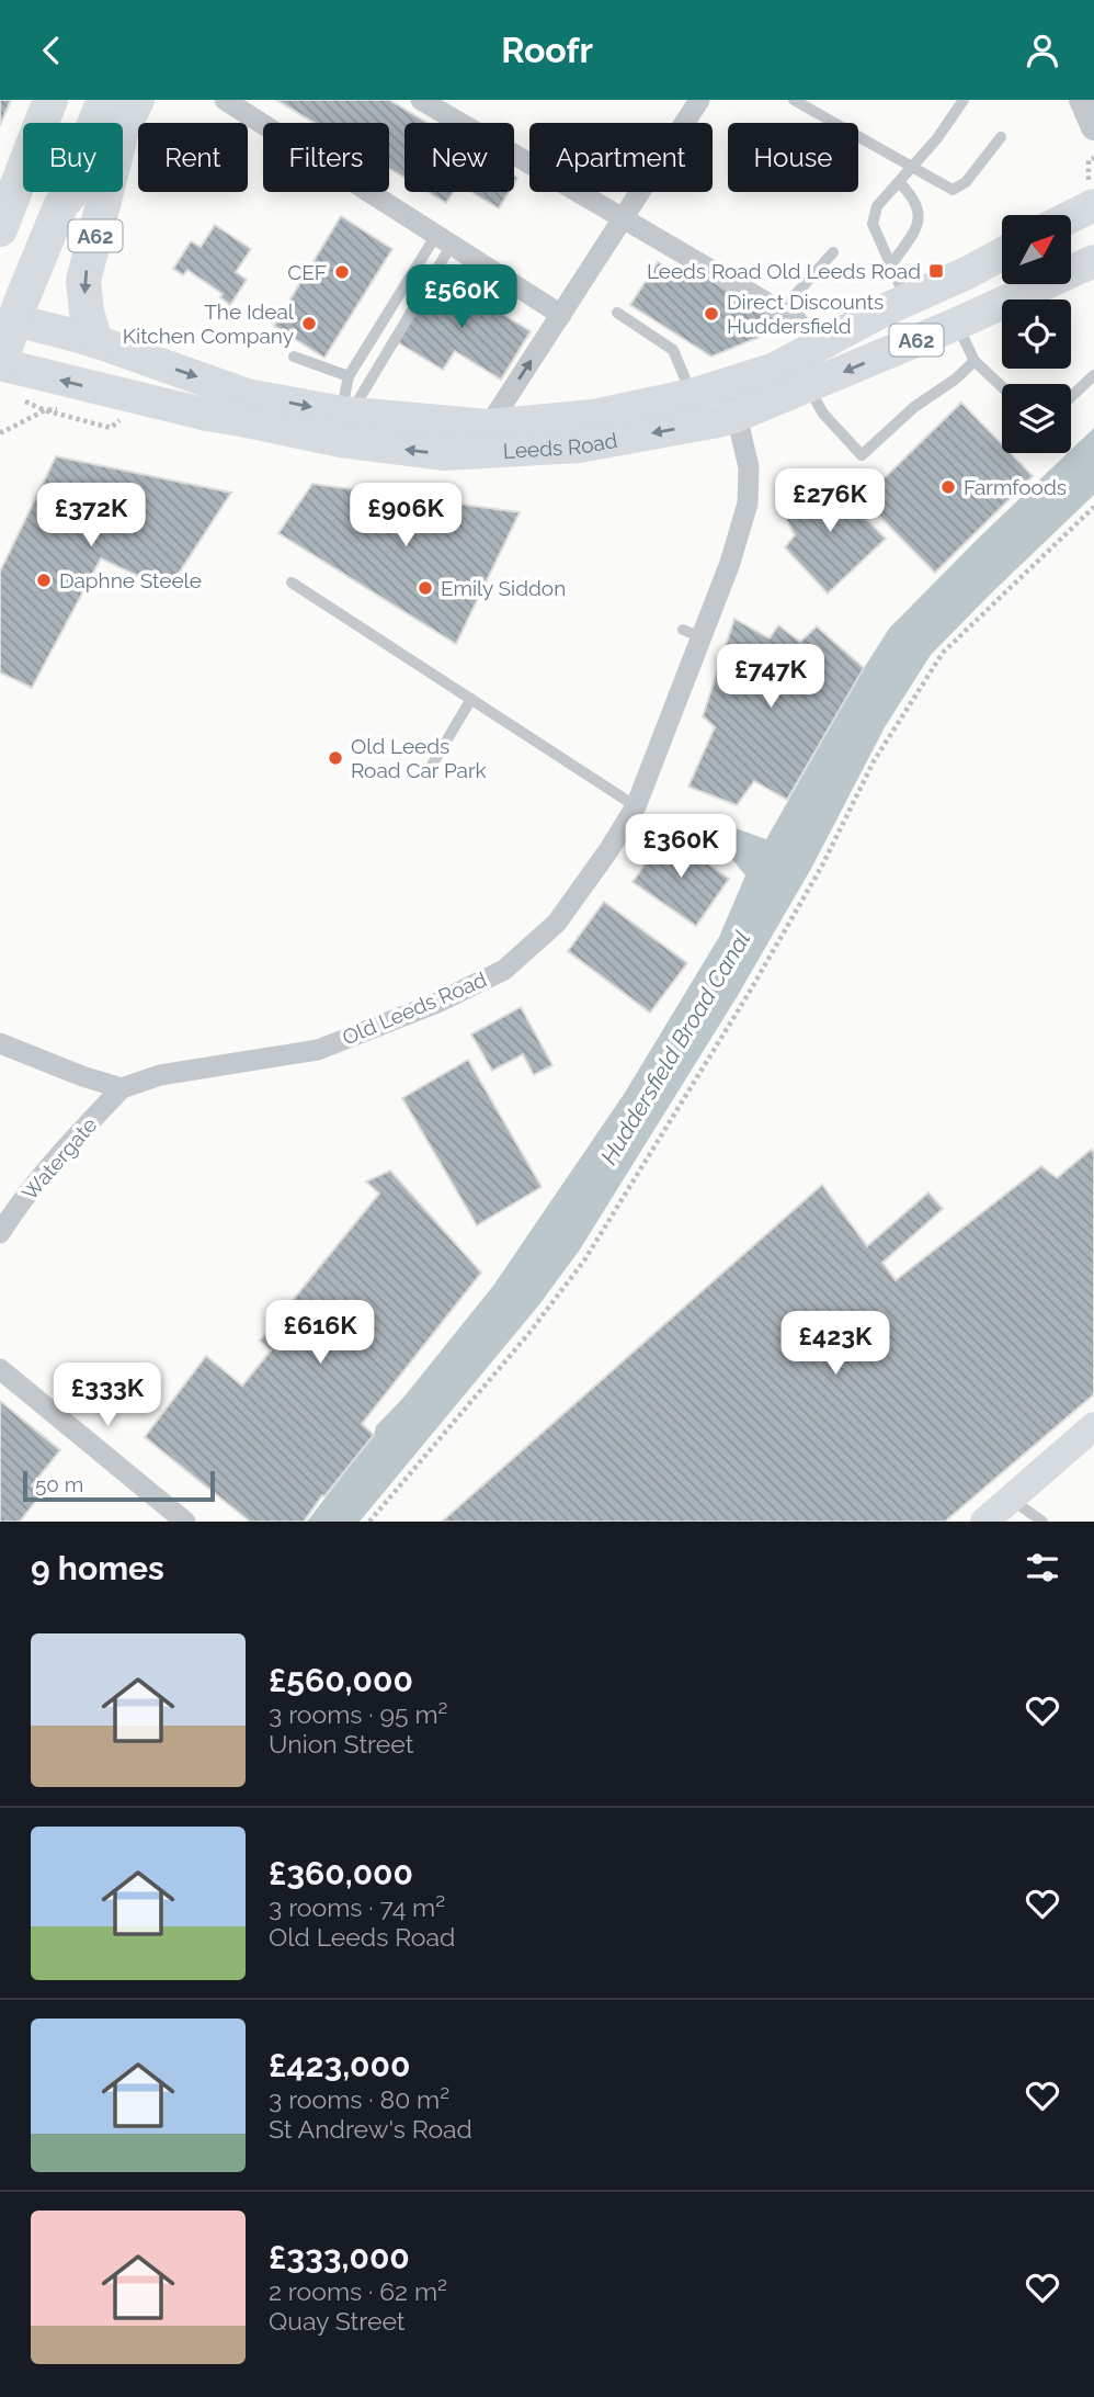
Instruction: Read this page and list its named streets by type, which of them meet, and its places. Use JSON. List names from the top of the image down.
{
  "streets": {
    "highway": ["A62"],
    "main road": ["Leeds Road"],
    "street": ["Old Leeds Road", "Watergate"]
  },
  "crossings": [
    ["A62", "Leeds Road"],
    ["Leeds Road", "Old Leeds Road"],
    ["Old Leeds Road", "Watergate"]
  ],
  "water": ["Huddersfield Broad Canal"],
  "places": {
    "transit": ["Leeds Road Old Leeds Road"],
    "other": [
      "CEF",
      "Direct Discounts Huddersfield",
      "The Ideal Kitchen Company",
      "Farmfoods",
      "Daphne Steele",
      "Emily Siddon",
      "Old Leeds Road Car Park"
    ]
  },
  "scale_bar": "50 m",
  "north": "top right",
  "page": {
    "header": "Roofr",
    "chip": [
      "Buy",
      "Rent",
      "Filters",
      "New",
      "Apartment",
      "House"
    ],
    "price": [
      "£560K",
      "£276K",
      "£372K",
      "£906K",
      "£747K",
      "£360K",
      "£616K",
      "£423K",
      "£333K"
    ],
    "scale": "50 m",
    "heading": "9 homes",
    "list": [
      {
        "name": "£560,000",
        "note": "3 rooms · 95 m² · Union Street"
      },
      {
        "name": "£360,000",
        "note": "3 rooms · 74 m² · Old Leeds Road"
      },
      {
        "name": "£423,000",
        "note": "3 rooms · 80 m² · St Andrew's Road"
      },
      {
        "name": "£333,000",
        "note": "2 rooms · 62 m² · Quay Street"
      }
    ]
  }
}
